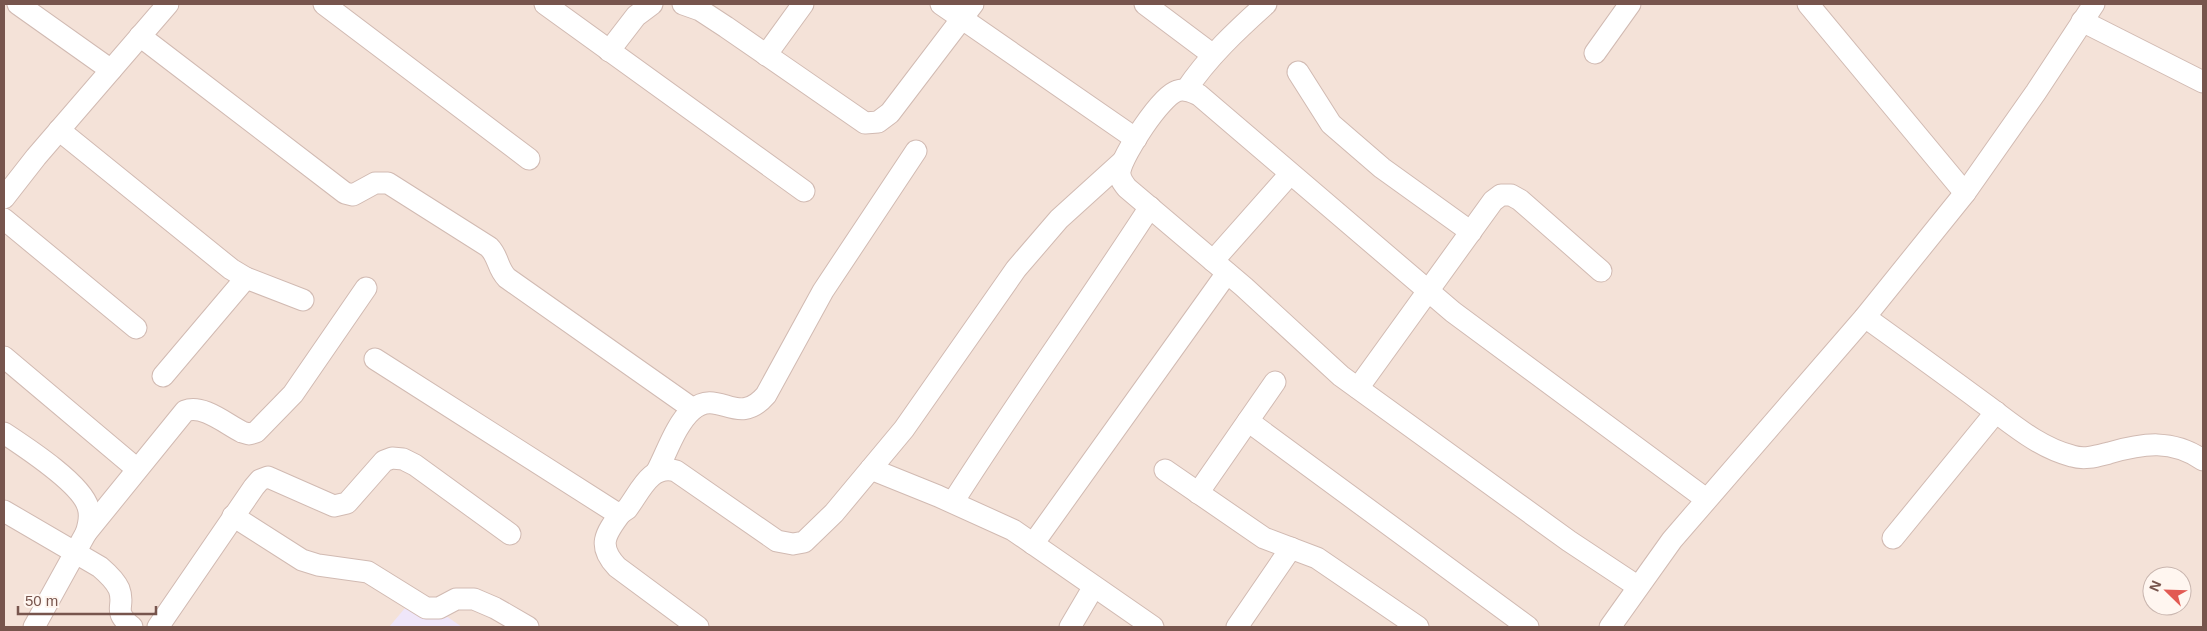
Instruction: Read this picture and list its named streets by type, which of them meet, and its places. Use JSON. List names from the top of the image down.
{
  "scale_bar": "50 m",
  "north": "top left"
}
